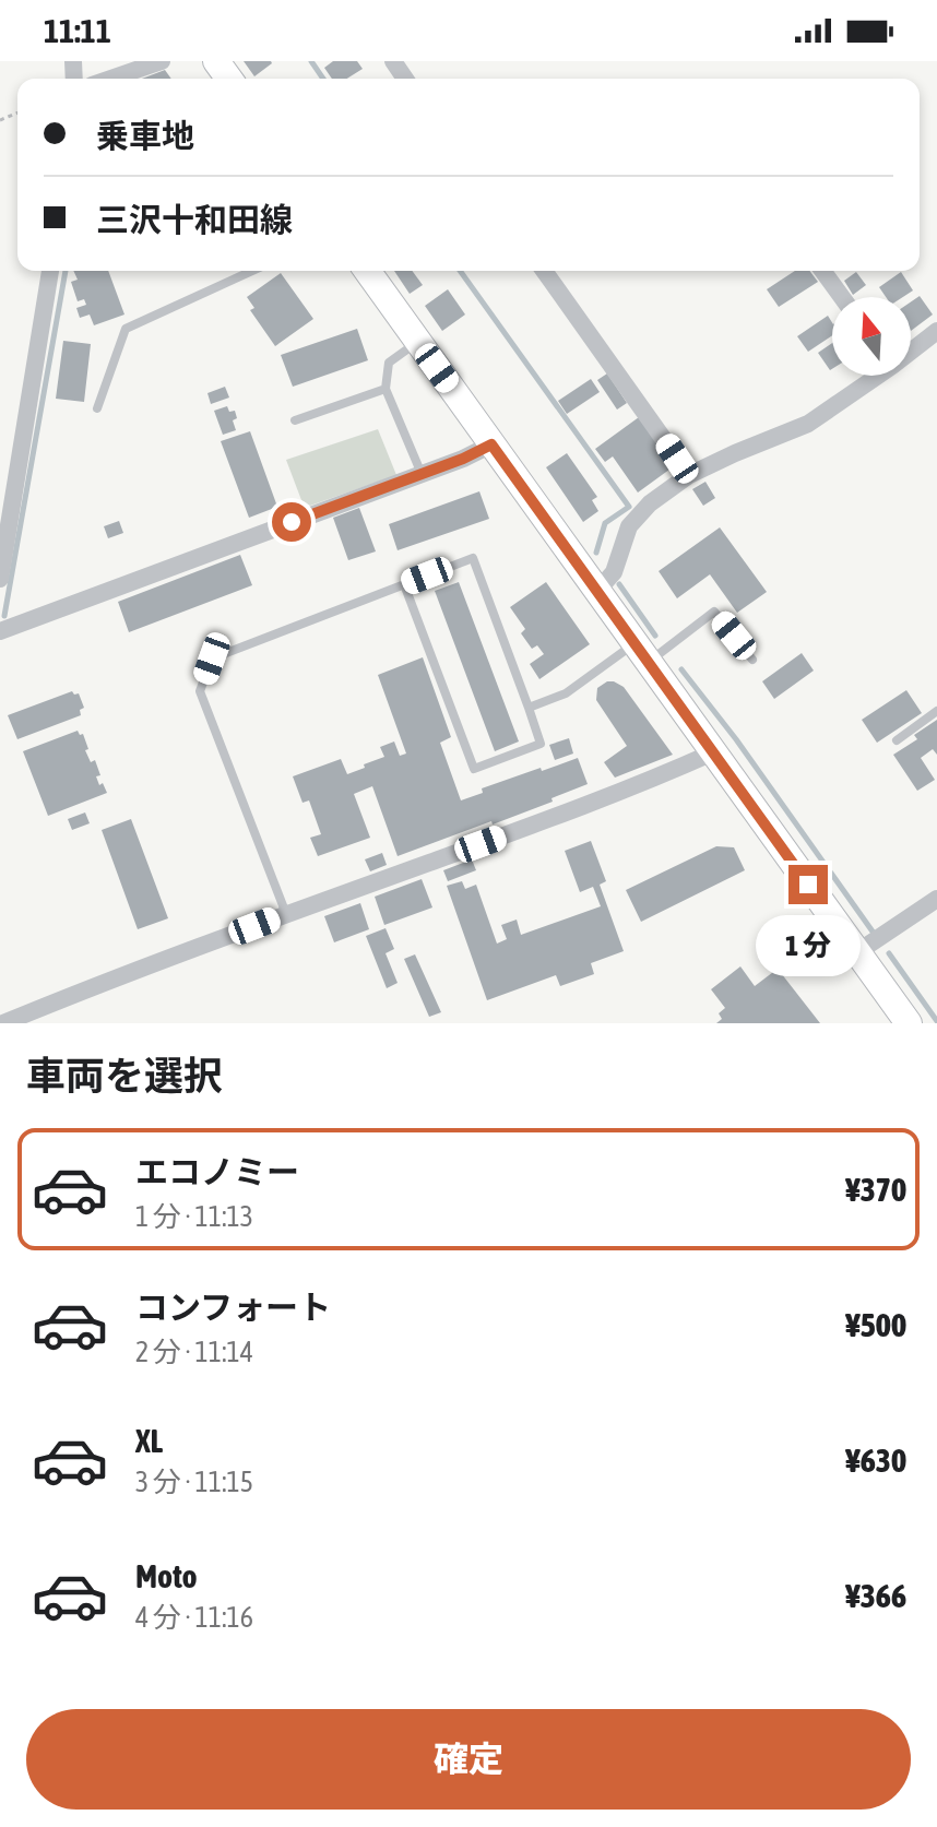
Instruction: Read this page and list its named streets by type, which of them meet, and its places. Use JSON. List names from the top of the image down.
{
  "north": "top",
  "page": {
    "status": "11:11",
    "banner": ["乗車地", "三沢十和田線"],
    "bubble": "1 分",
    "heading": "車両を選択",
    "list": [
      {
        "name": "エコノミー",
        "note": "1 分 · 11:13",
        "value": "¥370"
      },
      {
        "name": "コンフォート",
        "note": "2 分 · 11:14",
        "value": "¥500"
      },
      {
        "name": "XL",
        "note": "3 分 · 11:15",
        "value": "¥630"
      },
      {
        "name": "Moto",
        "note": "4 分 · 11:16",
        "value": "¥366"
      }
    ],
    "buttons": "確定"
  }
}
